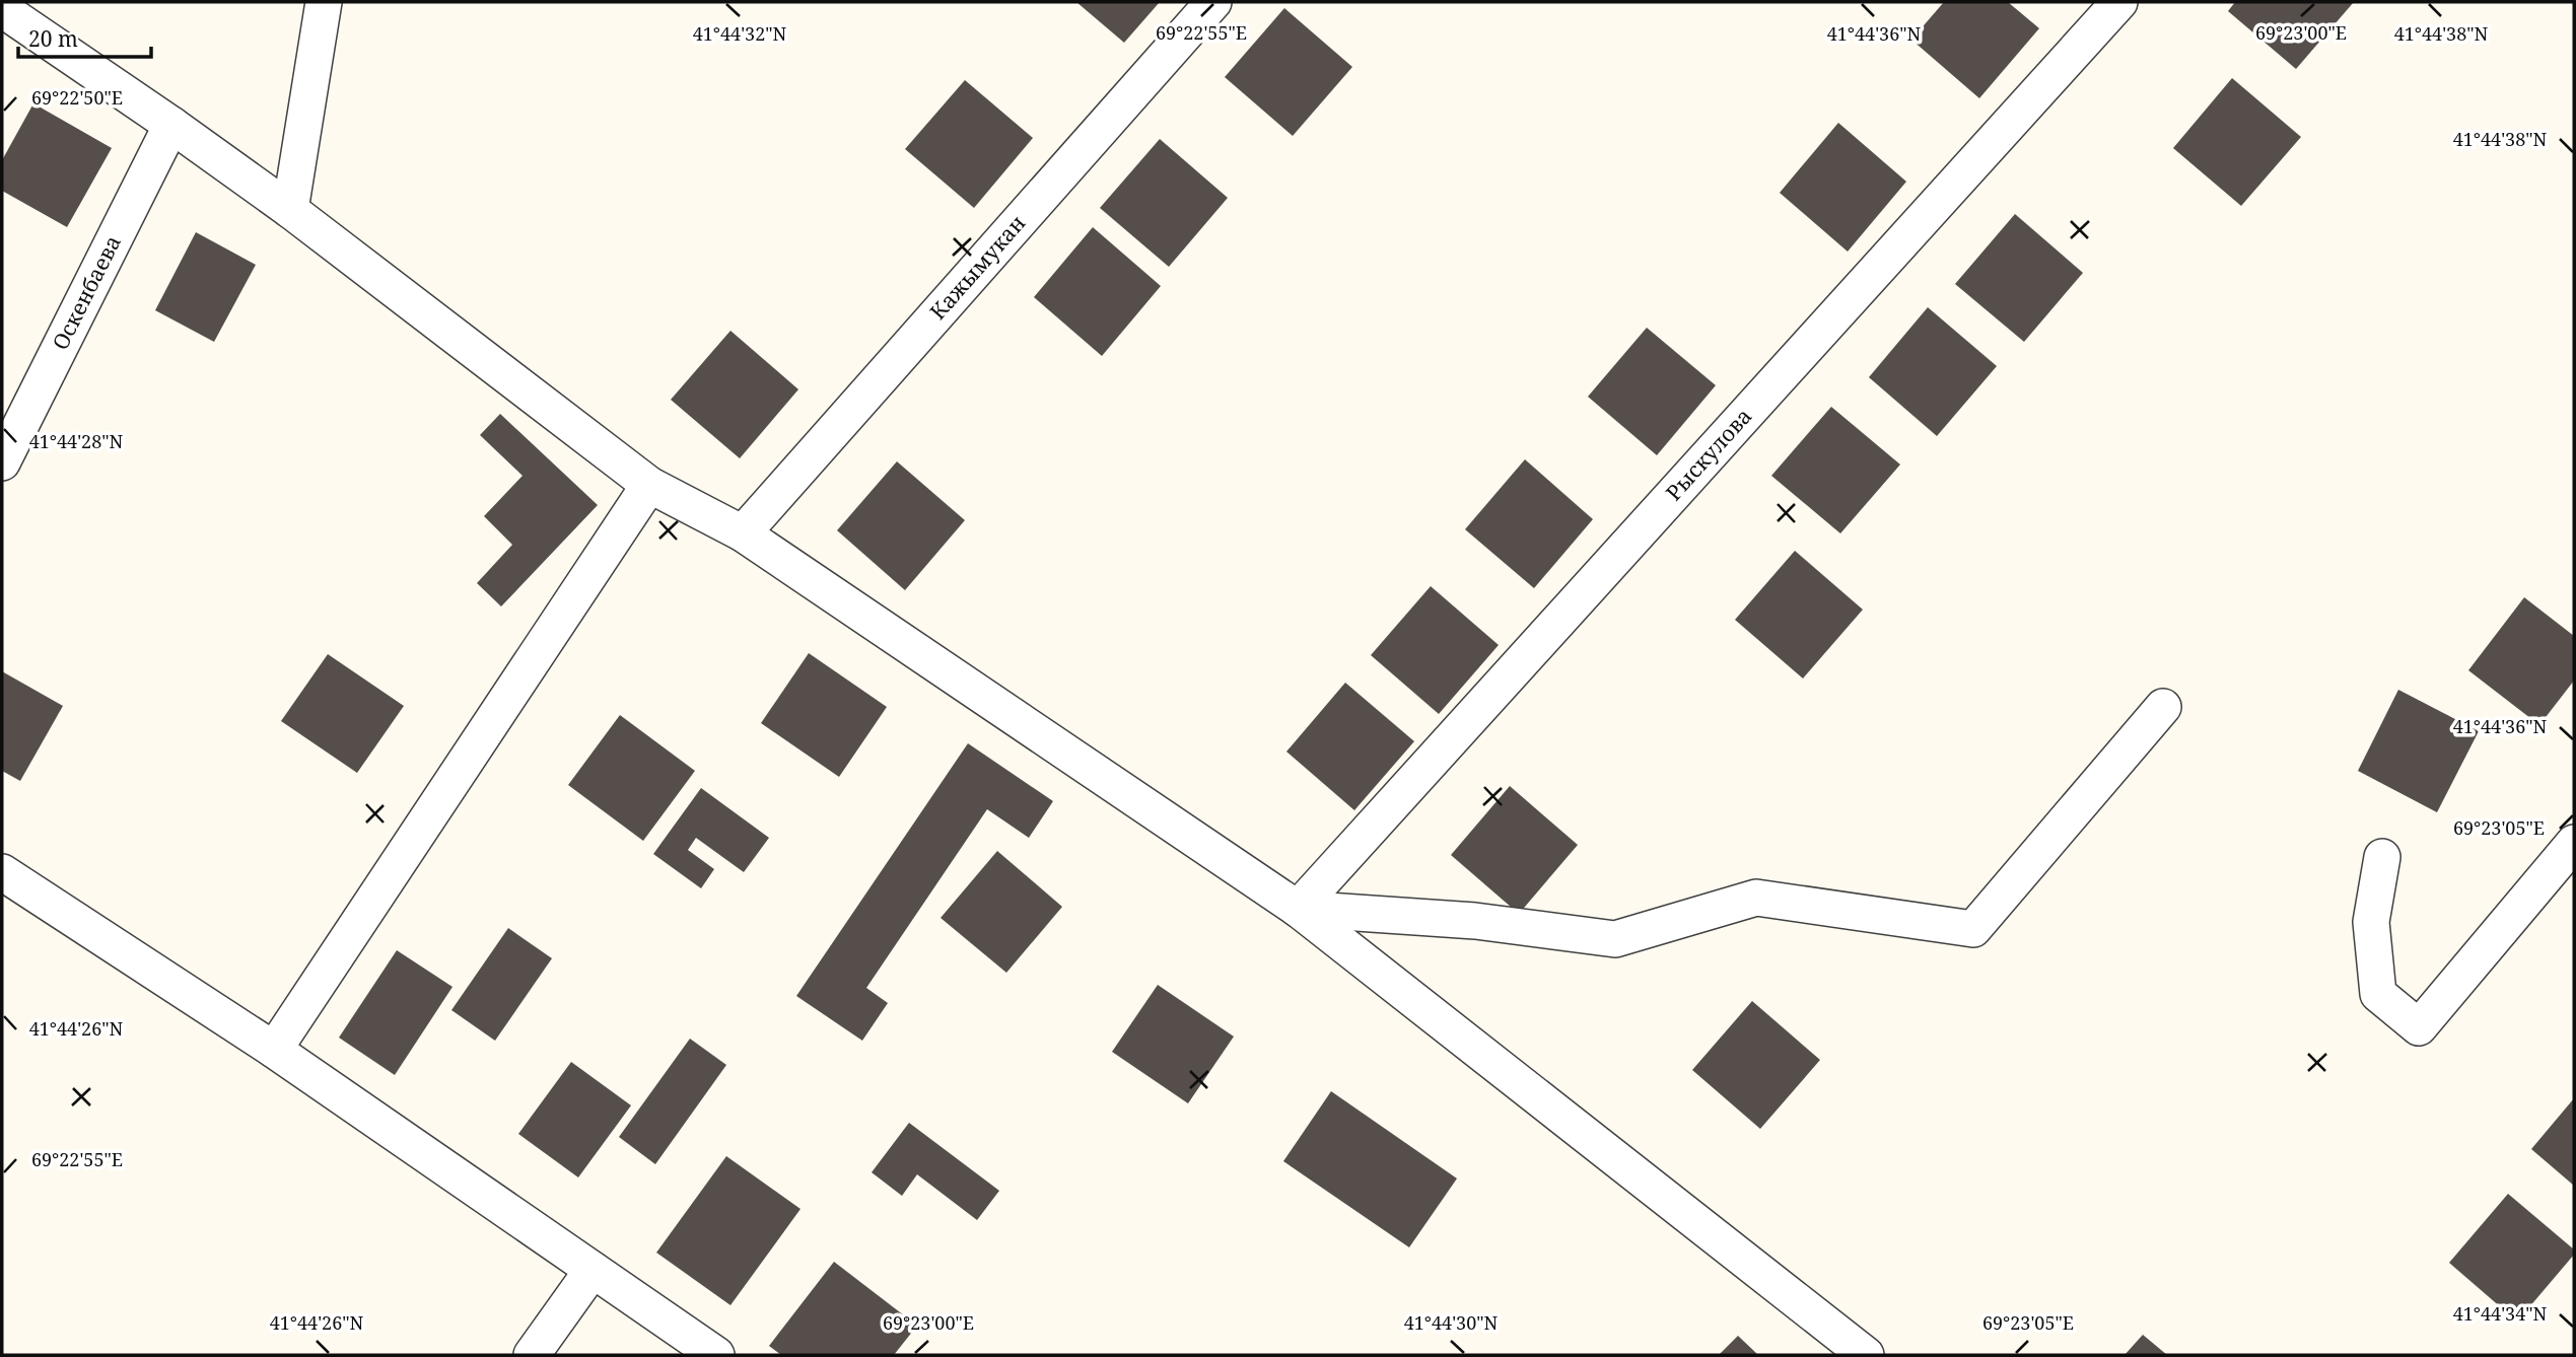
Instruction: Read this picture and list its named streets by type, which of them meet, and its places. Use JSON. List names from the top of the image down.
{
  "streets": {
    "street": ["Кажымукан", "Оскенбаева", "Рыскулова"]
  },
  "scale_bar": "20 m",
  "coordinates": [
    "69°22'55\"E",
    "69°23'00\"E",
    "41°44'38\"N",
    "41°44'32\"N",
    "41°44'36\"N",
    "69°22'50\"E",
    "41°44'28\"N",
    "69°23'05\"E",
    "41°44'26\"N",
    "41°44'34\"N",
    "41°44'30\"N"
  ]
}
